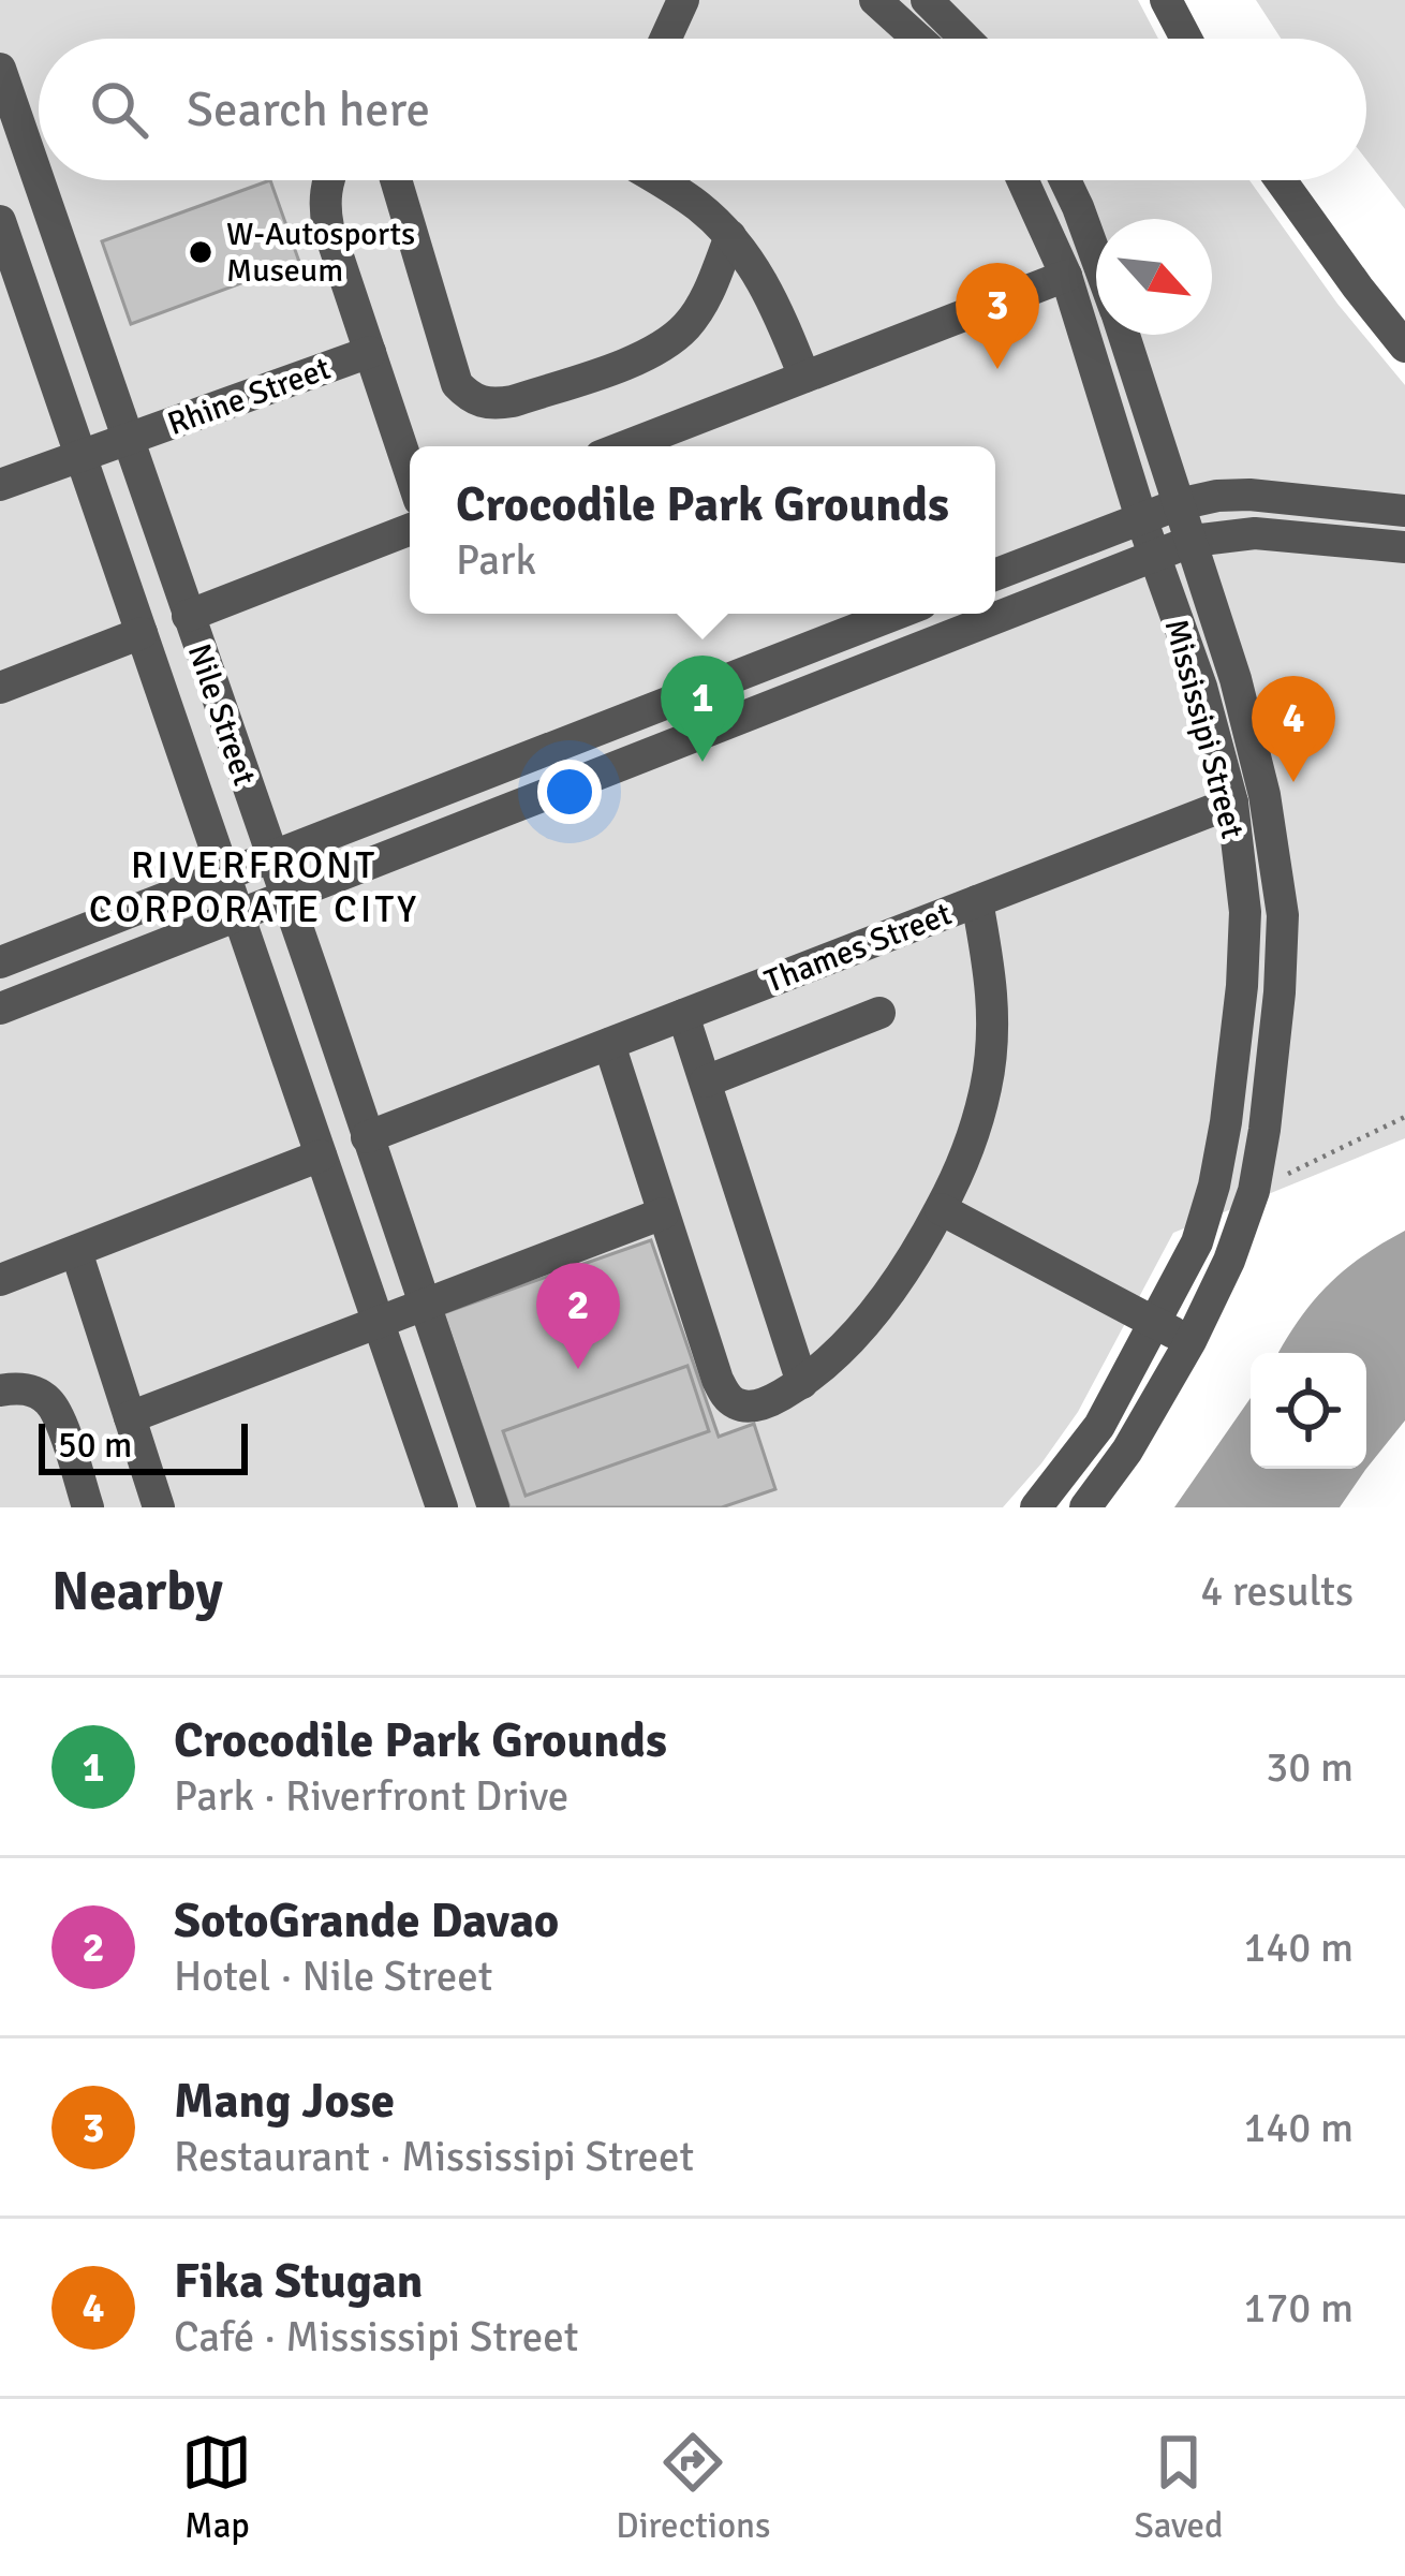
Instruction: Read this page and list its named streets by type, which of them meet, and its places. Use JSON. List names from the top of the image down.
{
  "streets": {
    "street": [
      "Rhine Street",
      "Nile Street",
      "Mississipi Street",
      "Thames Street"
    ]
  },
  "crossings": [
    ["Rhine Street", "Nile Street"]
  ],
  "districts": ["RIVERFRONT CORPORATE CITY"],
  "places": ["W-Autosports Museum"],
  "scale_bar": "50 m",
  "north": "bottom right",
  "page": {
    "search": "Search here",
    "pins": [
      "3",
      "1",
      "4",
      "2"
    ],
    "popup": ["Crocodile Park Grounds", "Park"],
    "scale": "50 m",
    "heading": ["Nearby", "4 results"],
    "list": [
      {
        "mark": "1",
        "name": "Crocodile Park Grounds",
        "note": "Park · Riverfront Drive",
        "value": "30 m"
      },
      {
        "mark": "2",
        "name": "SotoGrande Davao",
        "note": "Hotel · Nile Street",
        "value": "140 m"
      },
      {
        "mark": "3",
        "name": "Mang Jose",
        "note": "Restaurant · Mississipi Street",
        "value": "140 m"
      },
      {
        "mark": "4",
        "name": "Fika Stugan",
        "note": "Café · Mississipi Street",
        "value": "170 m"
      }
    ],
    "nav": ["Map", "Directions", "Saved"]
  }
}
